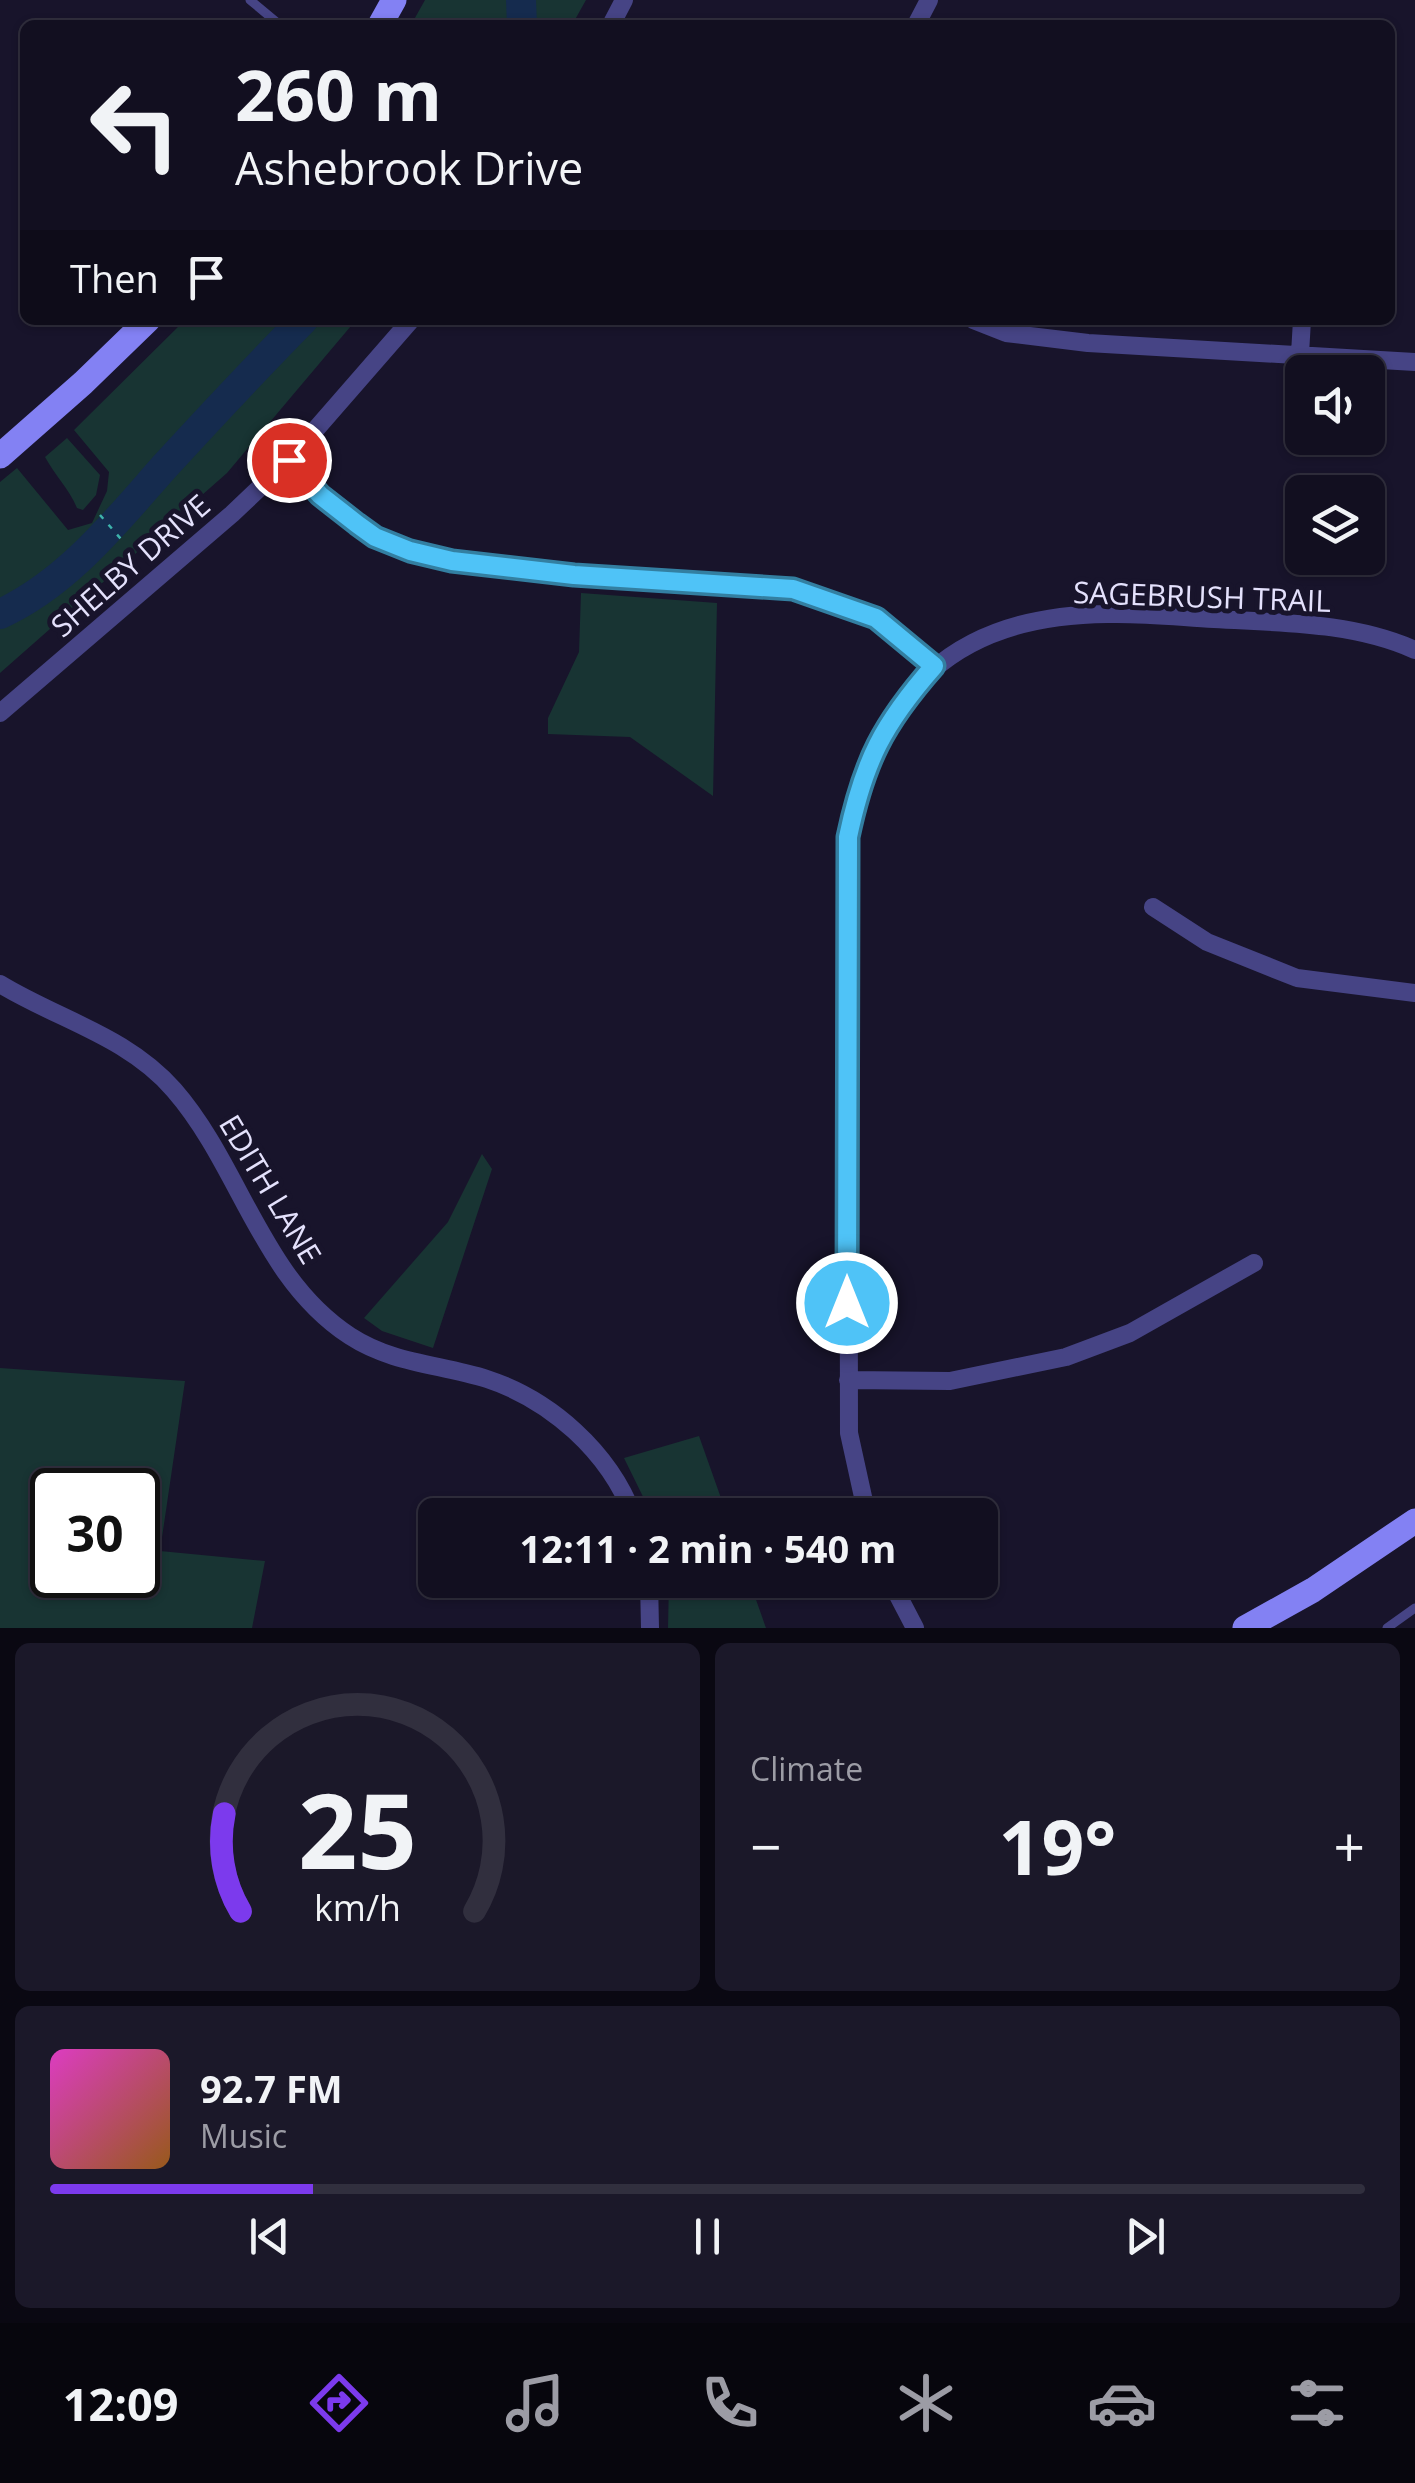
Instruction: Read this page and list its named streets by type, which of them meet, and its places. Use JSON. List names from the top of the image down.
{
  "streets": {
    "street": ["SHELBY DRIVE", "SAGEBRUSH TRAIL", "EDITH LANE"]
  },
  "page": {
    "turn": ["260 m", "Ashebrook Drive"],
    "then": "Then",
    "limit": "30",
    "trip": "12:11 · 2 min · 540 m",
    "tile": "Climate",
    "heat": ["−", "19°", "+"],
    "song": ["92.7 FM", "Music"],
    "tabs": "12:09",
    "gauge": ["25", "km/h"]
  }
}
